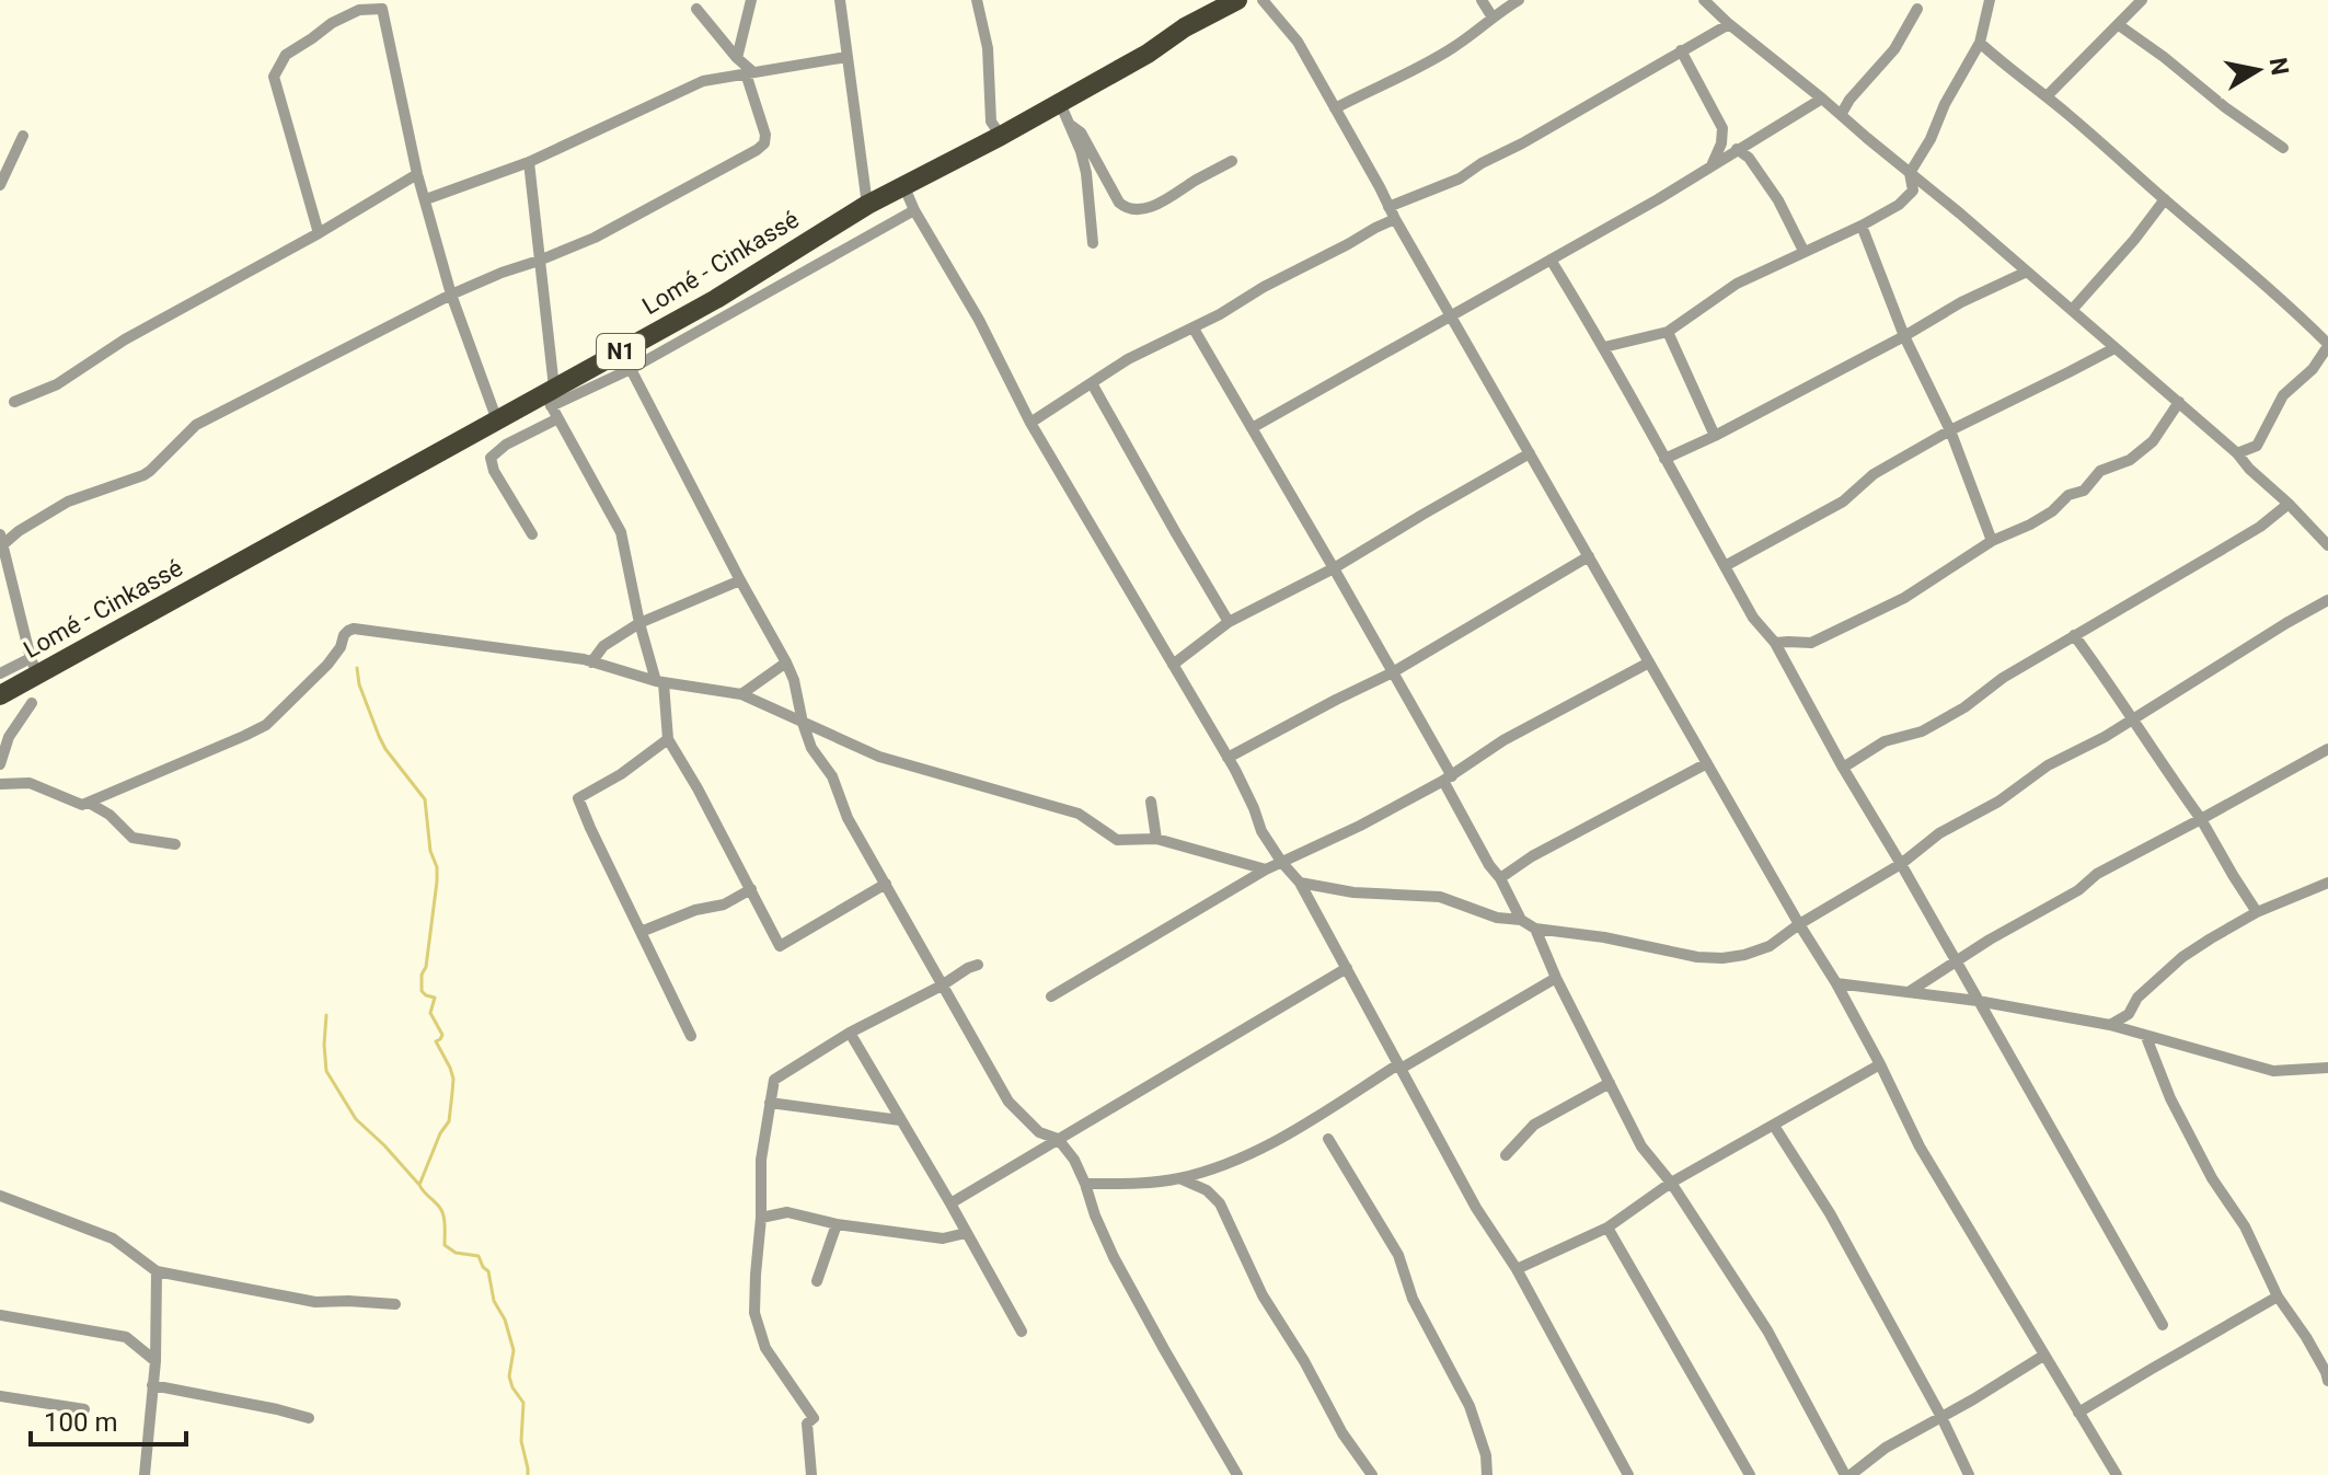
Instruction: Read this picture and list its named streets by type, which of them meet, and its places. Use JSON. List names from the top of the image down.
{
  "streets": {
    "highway": ["Lomé - Cinkassé", "N1"]
  },
  "scale_bar": "100 m",
  "north": "right"
}
